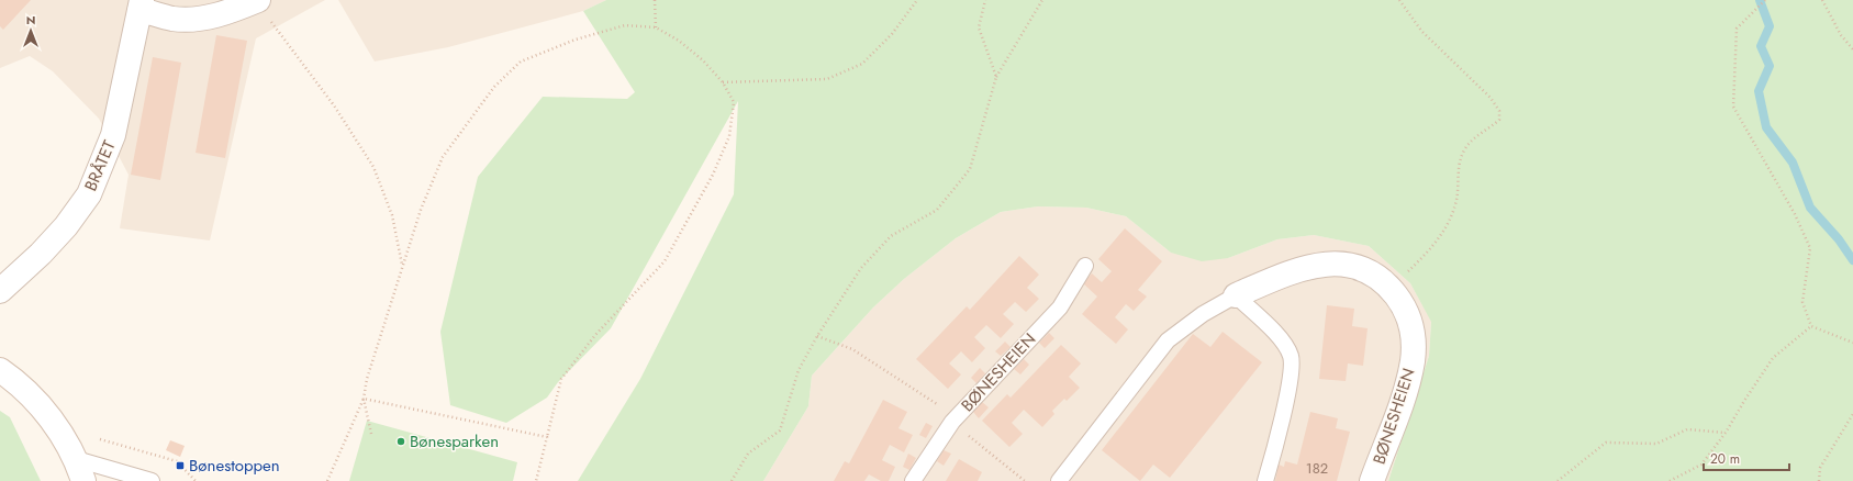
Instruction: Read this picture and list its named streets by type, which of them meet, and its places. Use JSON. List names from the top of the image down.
{
  "streets": {
    "street": ["BRÅTET", "BØNESHEIEN"]
  },
  "places": {
    "other": ["Bønesparken"],
    "transit": ["Bønestoppen"]
  },
  "house_numbers": ["182"],
  "scale_bar": "20 m",
  "north": "top"
}
